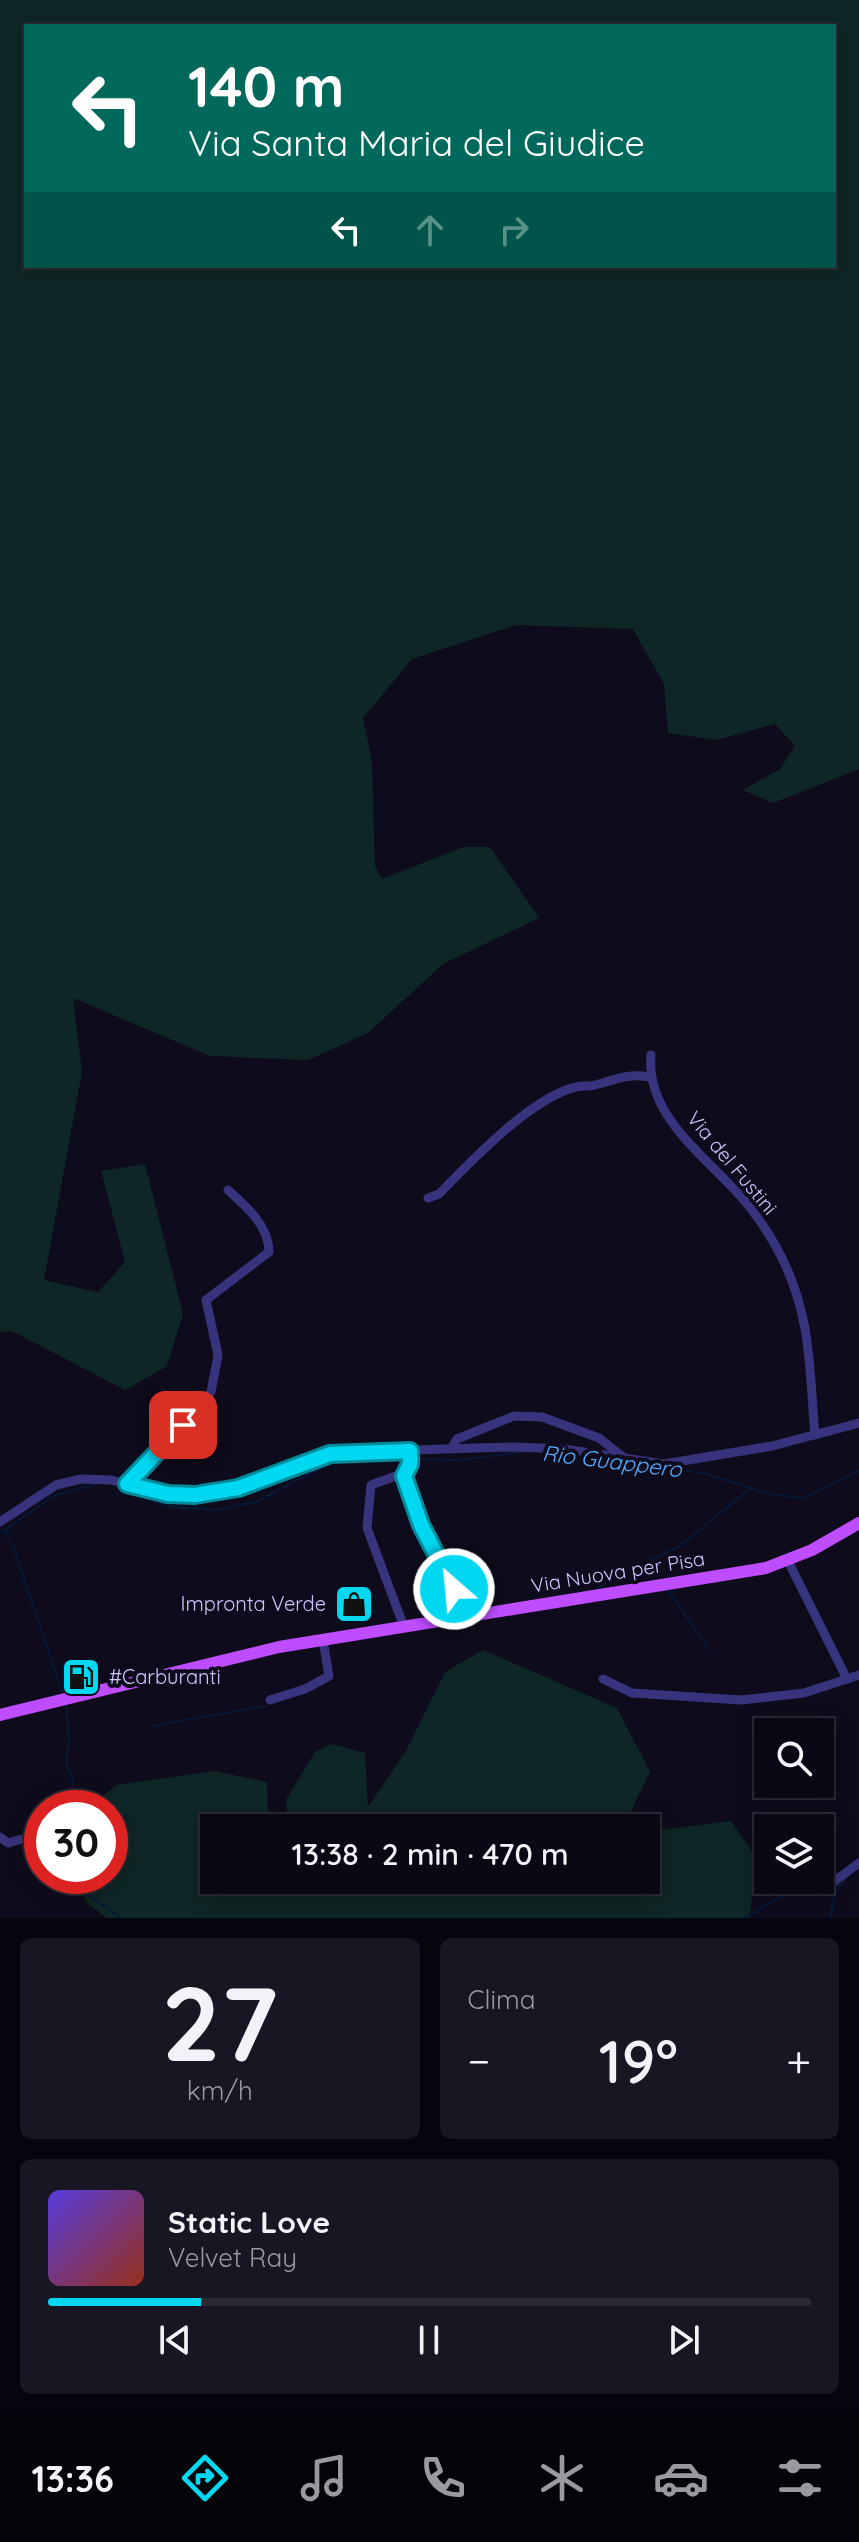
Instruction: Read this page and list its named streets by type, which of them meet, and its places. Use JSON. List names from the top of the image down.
{
  "streets": {
    "main road": ["Via Nuova per Pisa"],
    "street": ["Via del Fustini"]
  },
  "water": ["Rio Guappero"],
  "places": {
    "shop": ["Impronta Verde"],
    "fuel station": ["#Carburanti"]
  },
  "page": {
    "turn": ["140 m", "Via Santa Maria del Giudice"],
    "limit": "30",
    "trip": "13:38 · 2 min · 470 m",
    "tile": [
      ["27", "km/h"],
      "Clima"
    ],
    "heat": ["−", "19°", "+"],
    "song": ["Static Love", "Velvet Ray"],
    "tabs": "13:36"
  }
}
